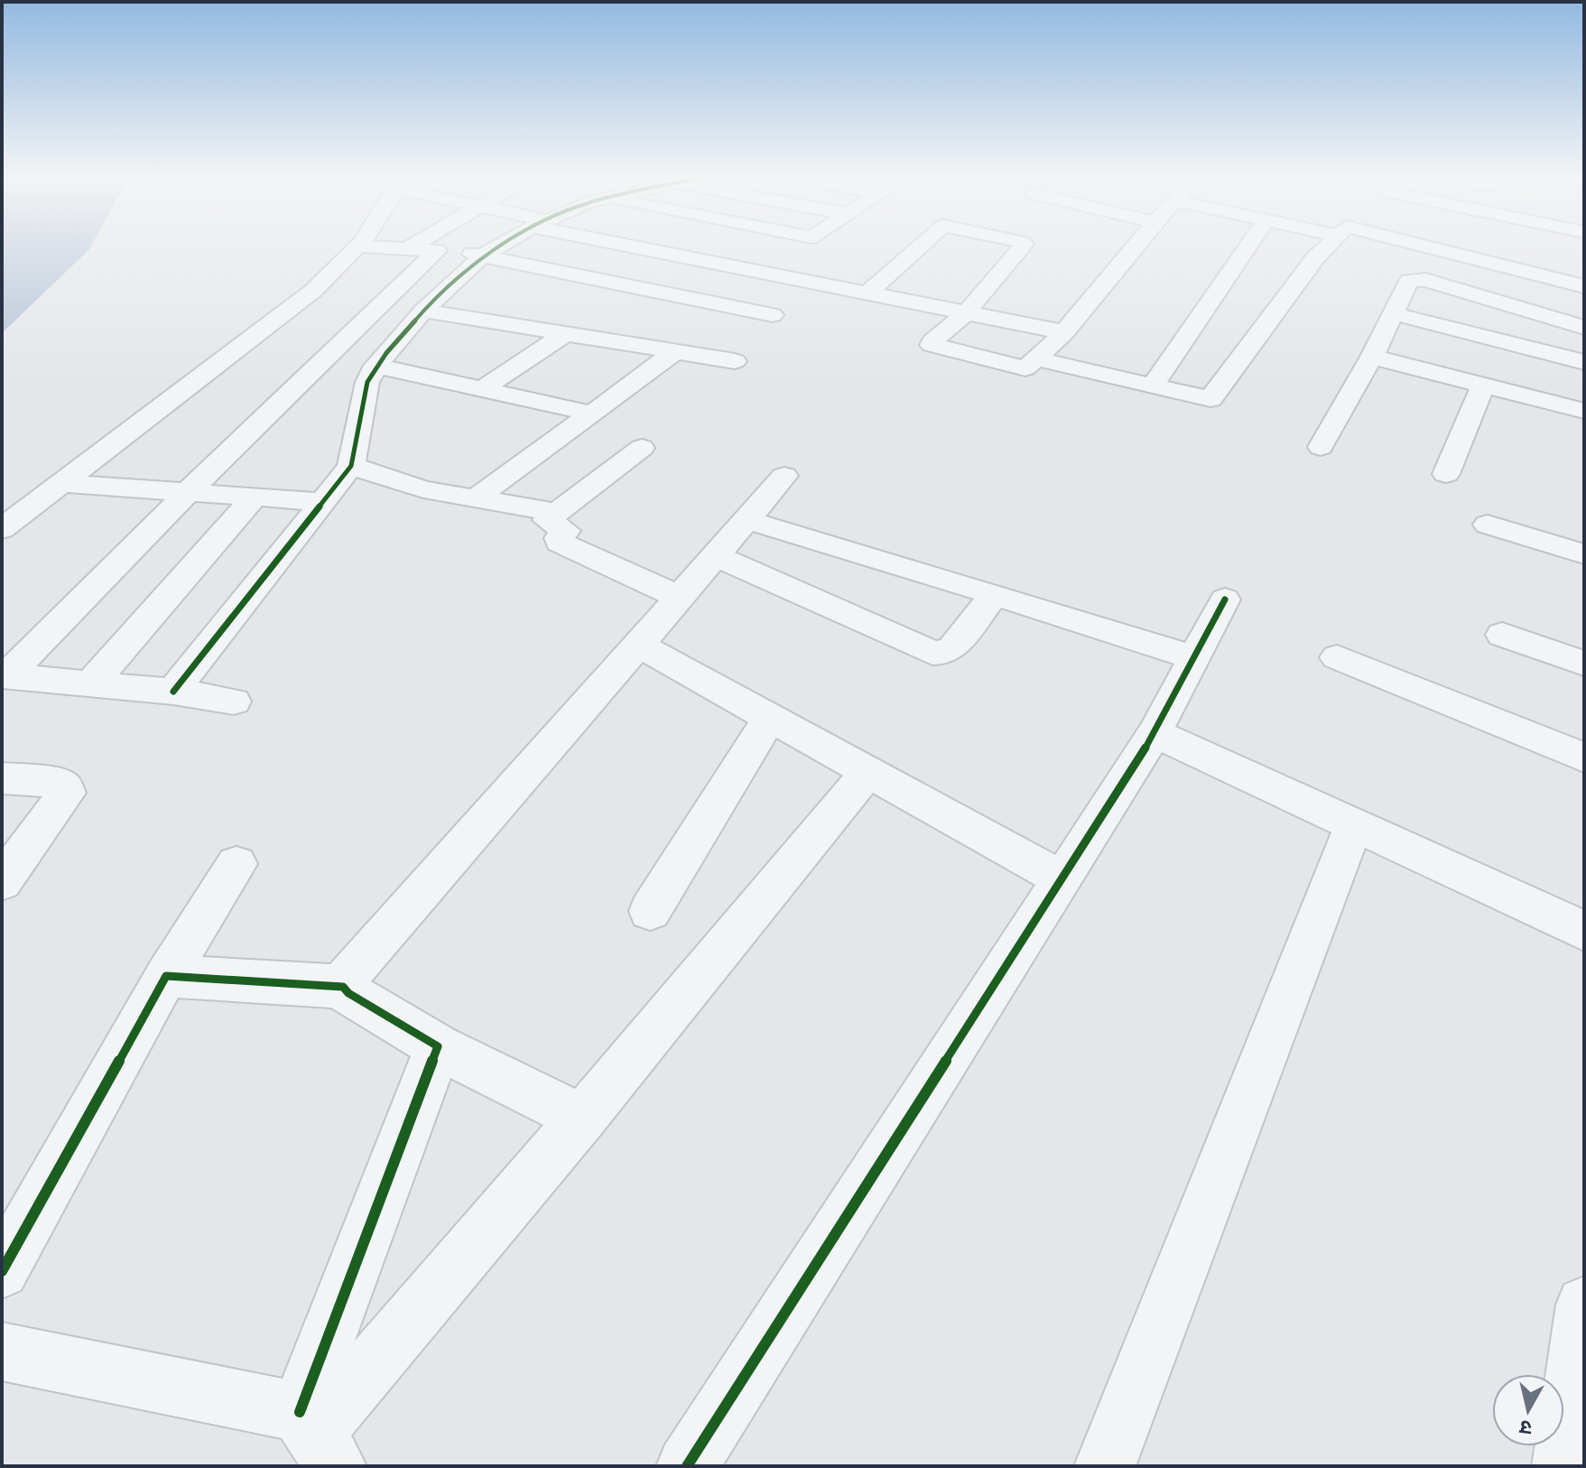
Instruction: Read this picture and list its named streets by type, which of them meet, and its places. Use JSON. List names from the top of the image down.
{
  "north": "bottom"
}
